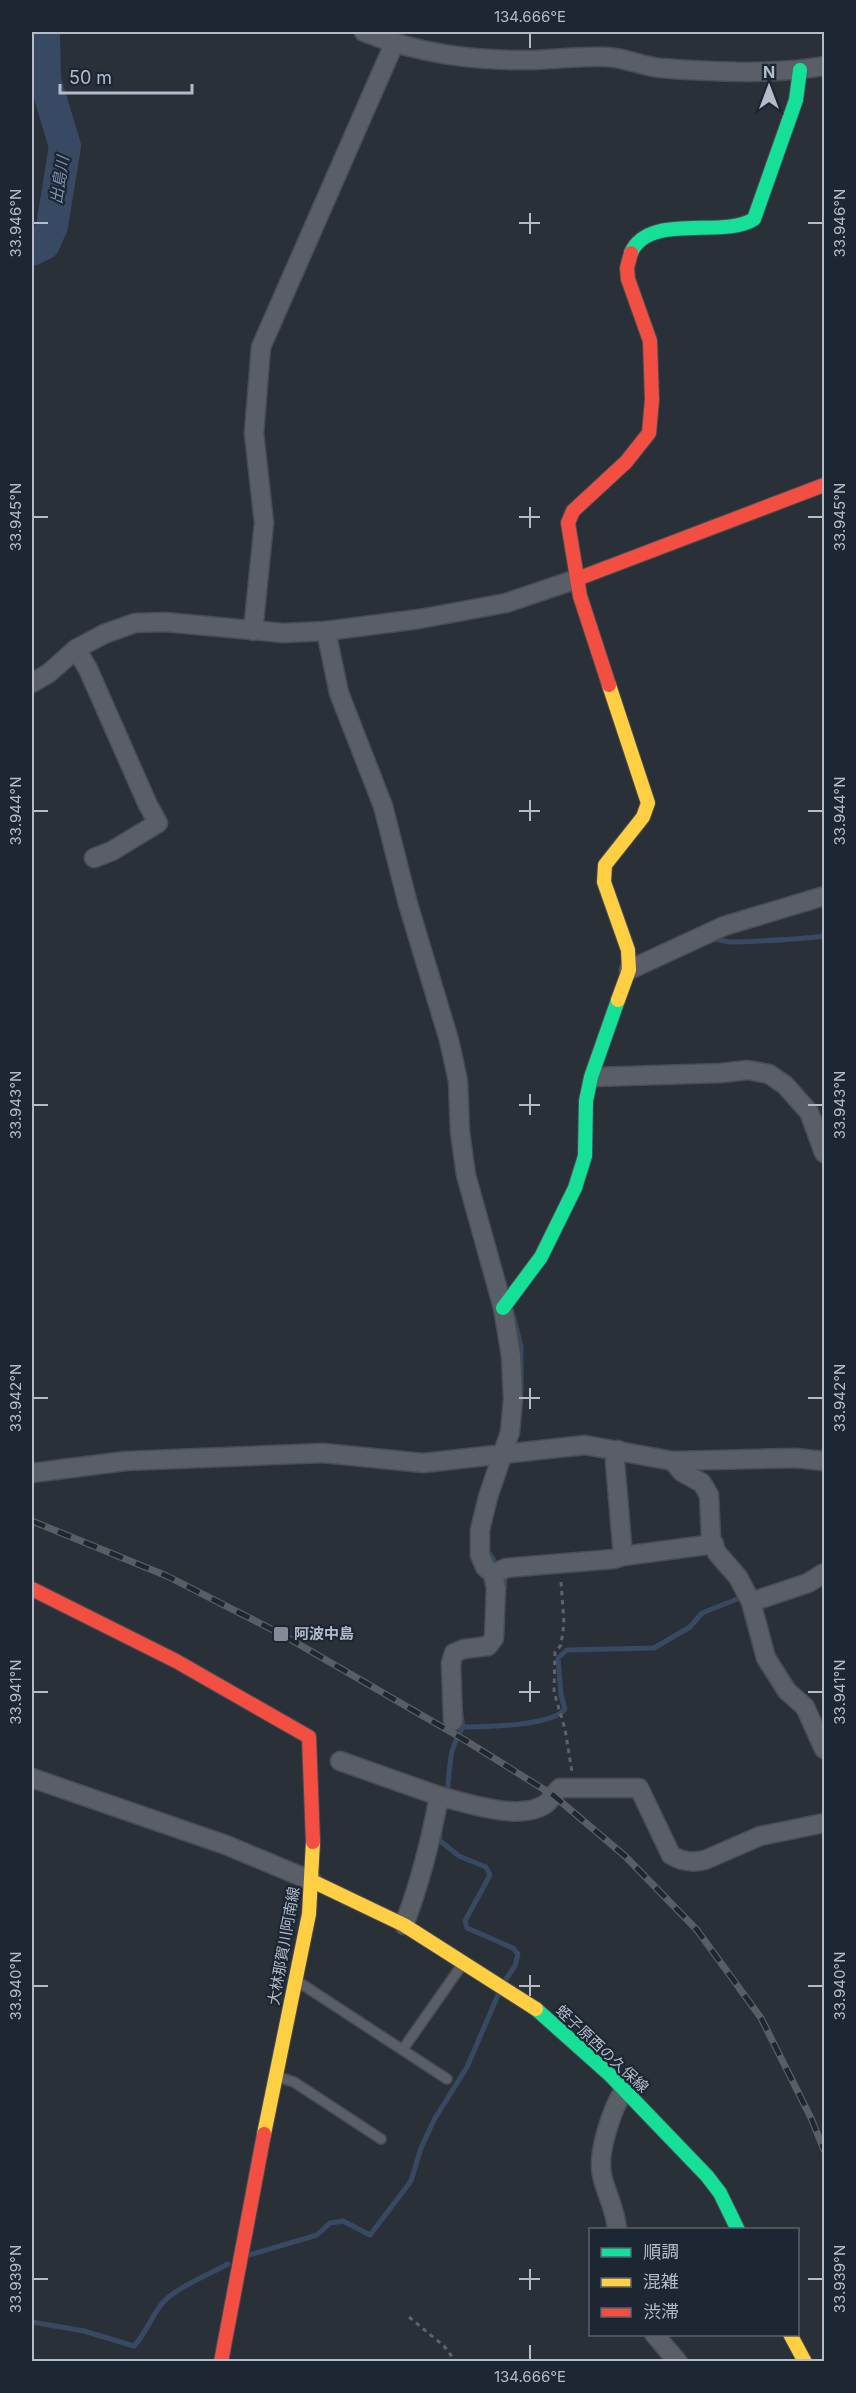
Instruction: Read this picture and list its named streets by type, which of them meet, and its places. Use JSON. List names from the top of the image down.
{
  "streets": {
    "street": ["大林那賀川阿南線", "蛭子原西の久保線"]
  },
  "crossings": [
    ["大林那賀川阿南線", "蛭子原西の久保線"]
  ],
  "water": ["出島川"],
  "places": {
    "transit": ["阿波中島"]
  },
  "legend": ["順調", "混雑", "渋滞"],
  "scale_bar": "50 m",
  "north": "top",
  "coordinates": [
    "134.666°E",
    "33.946°N",
    "33.945°N",
    "33.944°N",
    "33.943°N",
    "33.942°N",
    "33.941°N",
    "33.940°N",
    "33.939°N"
  ]
}
